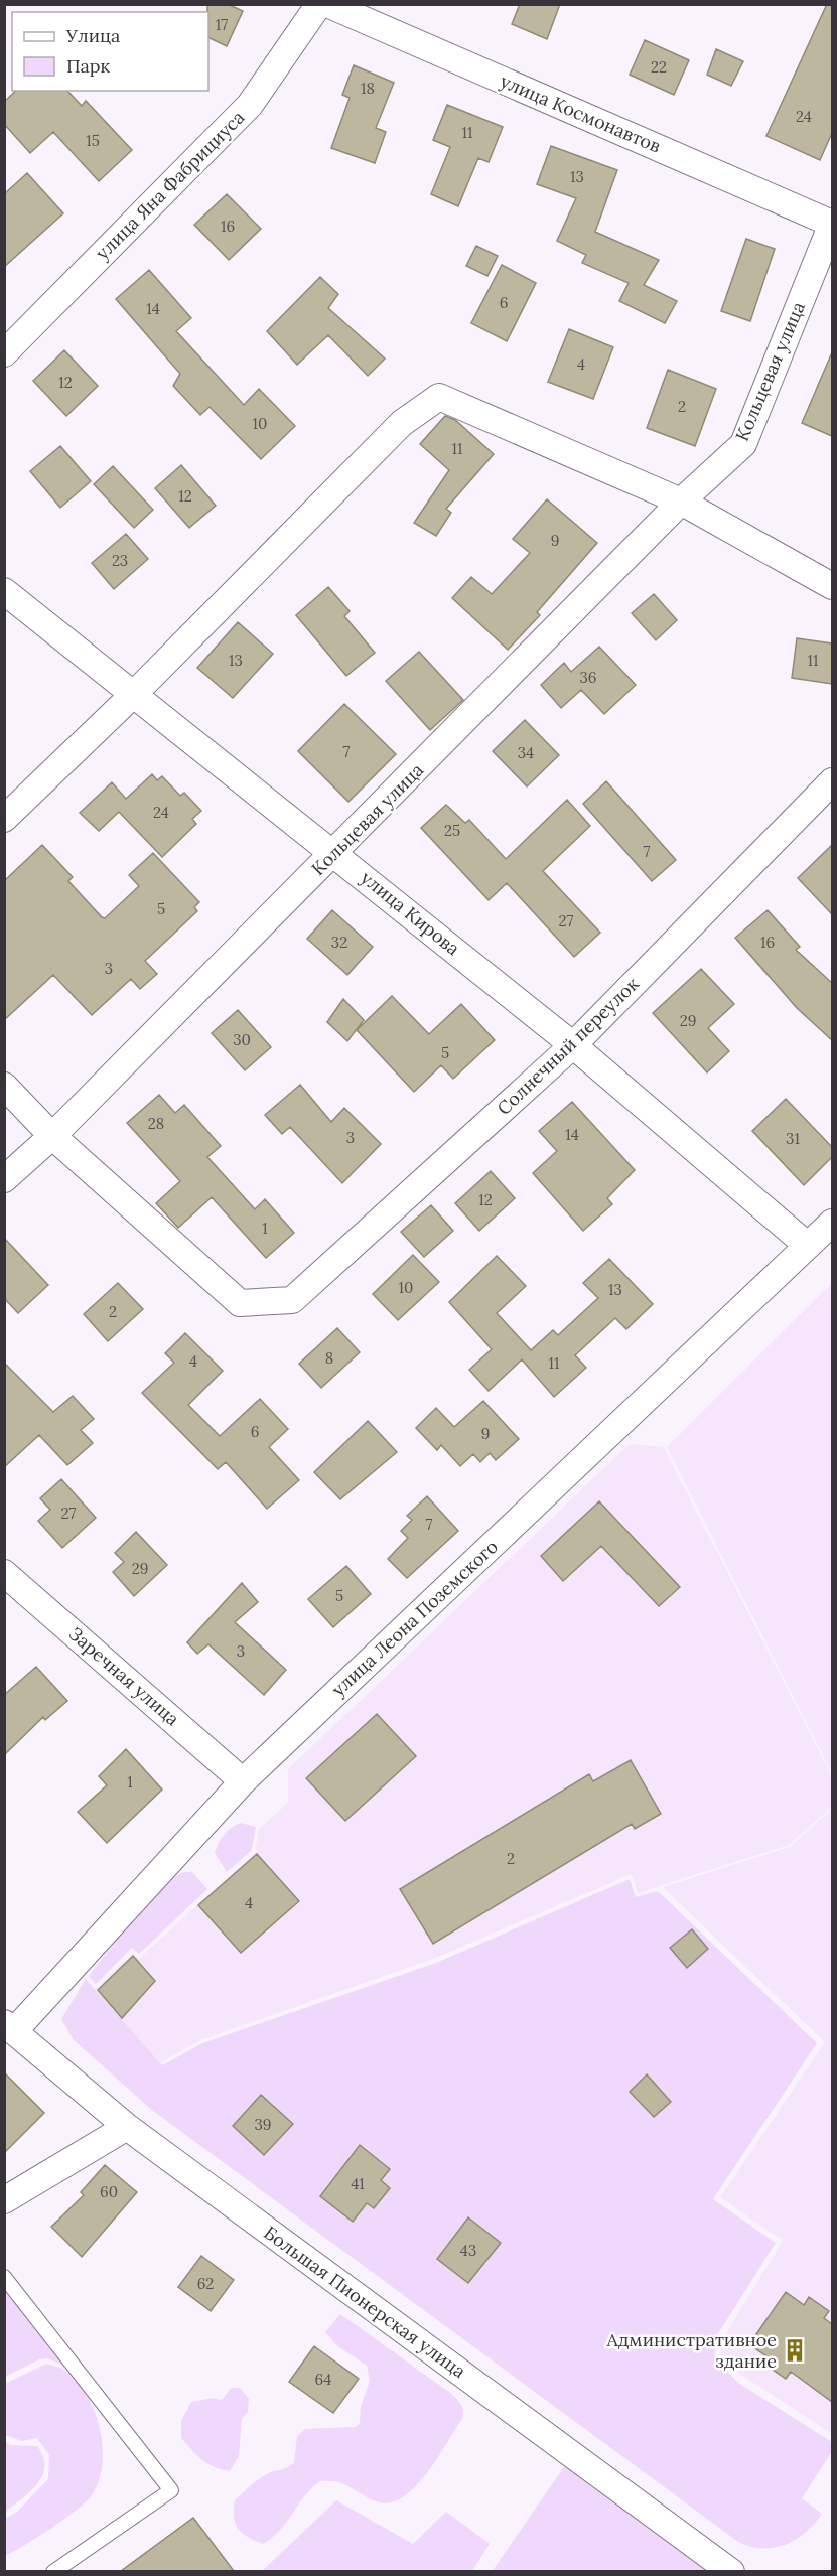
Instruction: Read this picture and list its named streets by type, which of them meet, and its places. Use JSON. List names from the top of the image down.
{
  "streets": {
    "street": [
      "улица Космонавтов",
      "улица Яна Фабрициуса",
      "Кольцевая улица",
      "улица Кирова",
      "Солнечный переулок",
      "улица Леона Поземского",
      "Заречная улица",
      "Большая Пионерская улица"
    ]
  },
  "crossings": [
    ["улица Космонавтов", "Кольцевая улица"],
    ["Кольцевая улица", "улица Кирова"],
    ["Кольцевая улица", "Солнечный переулок"],
    ["улица Кирова", "Солнечный переулок"],
    ["улица Кирова", "улица Леона Поземского"],
    ["улица Леона Поземского", "Заречная улица"],
    ["улица Леона Поземского", "Большая Пионерская улица"]
  ],
  "places": {
    "building": ["Административное здание"]
  },
  "house_numbers": [
    "17",
    "22",
    "18",
    "24",
    "11",
    "15",
    "13",
    "16",
    "6",
    "14",
    "4",
    "12",
    "2",
    "10",
    "11",
    "12",
    "9",
    "23",
    "13",
    "11",
    "36",
    "7",
    "34",
    "24",
    "25",
    "7",
    "5",
    "27",
    "32",
    "16",
    "3",
    "29",
    "30",
    "5",
    "28",
    "14",
    "3",
    "31",
    "12",
    "1",
    "10",
    "13",
    "2",
    "8",
    "4",
    "11",
    "6",
    "9",
    "27",
    "7",
    "29",
    "5",
    "3",
    "1",
    "2",
    "4",
    "39",
    "41",
    "60",
    "43",
    "62",
    "64"
  ],
  "legend": ["Улица", "Парк"]
}
